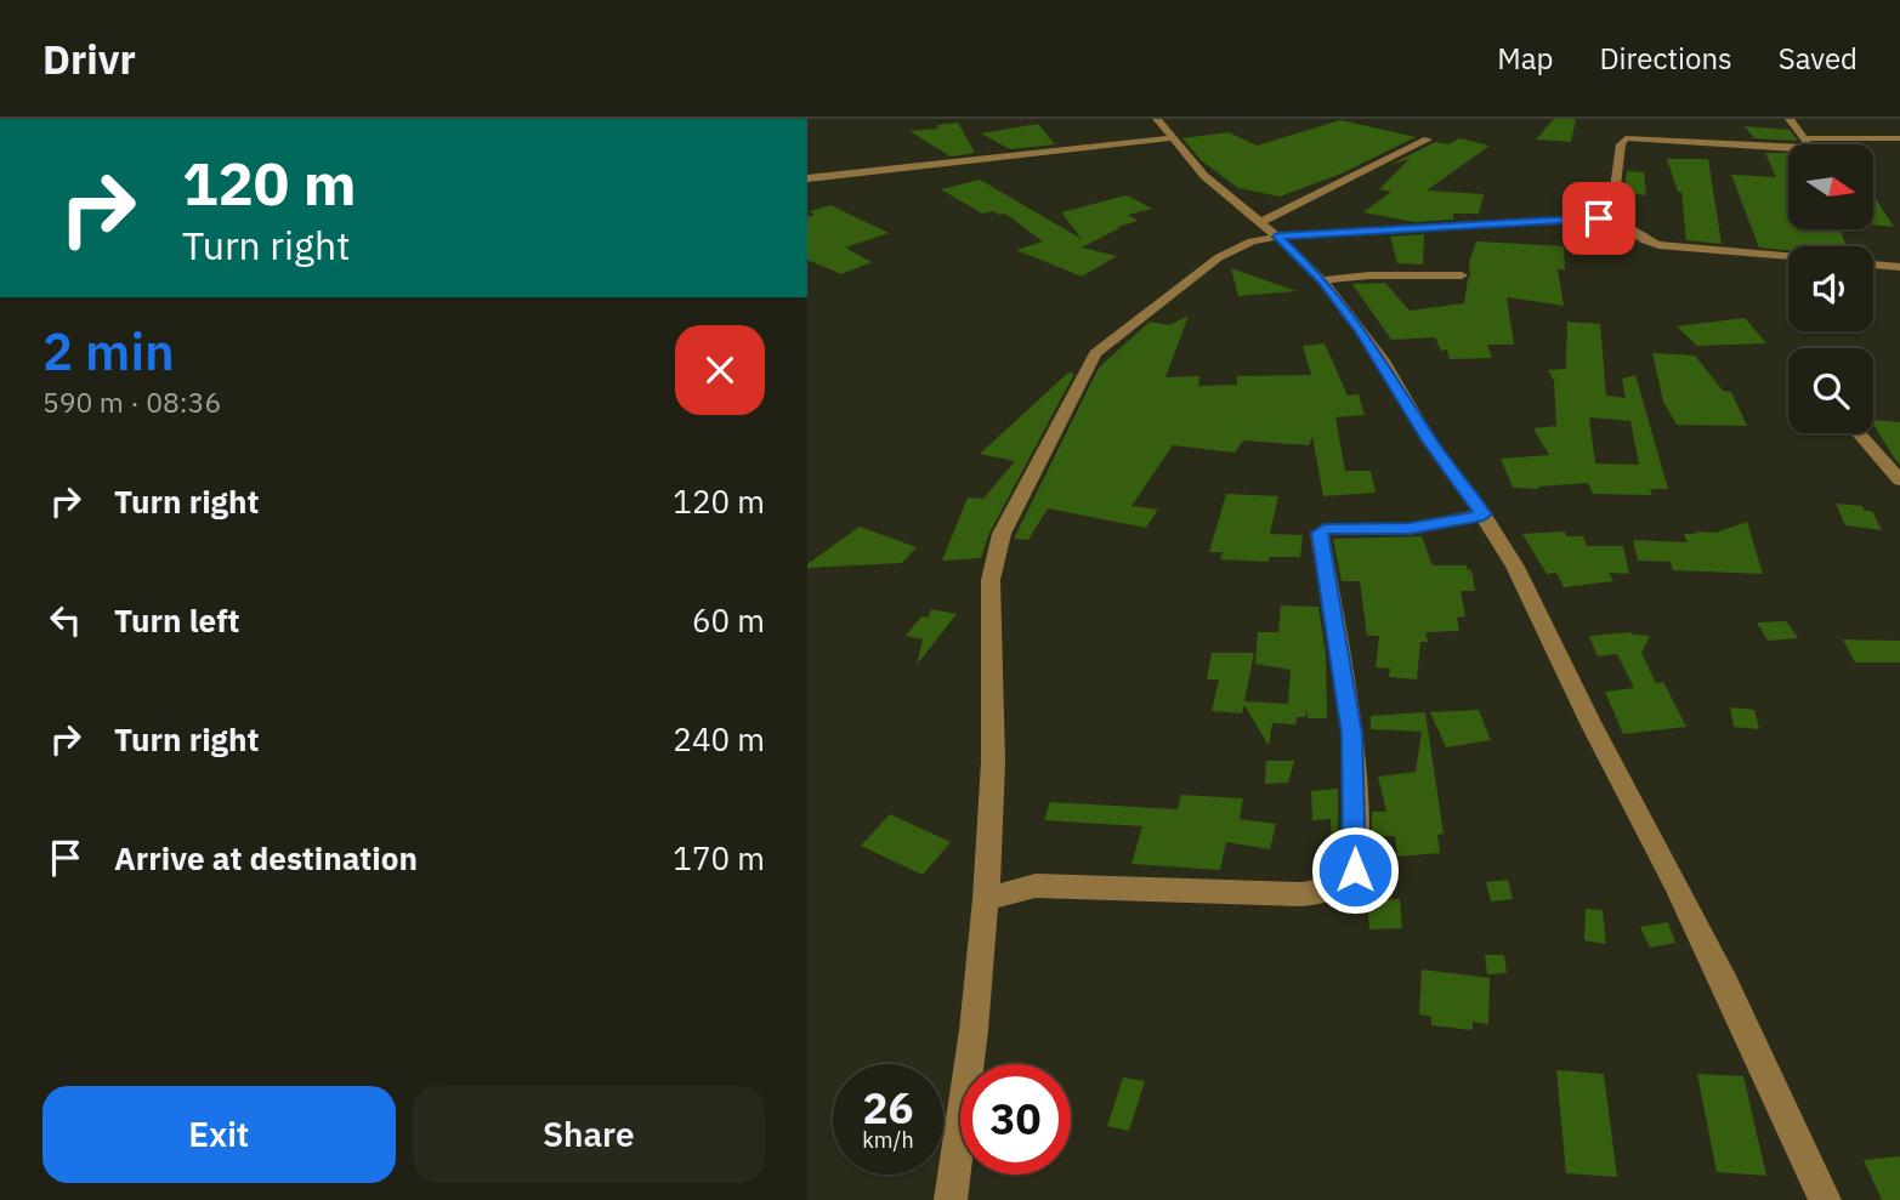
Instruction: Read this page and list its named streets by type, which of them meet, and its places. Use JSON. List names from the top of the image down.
{
  "north": "right",
  "page": {
    "header": "Drivr",
    "nav": ["Map", "Directions", "Saved"],
    "turn": ["120 m", "Turn right"],
    "heading": ["2 min", "590 m · 08:36"],
    "list": [
      {
        "name": "Turn right",
        "value": "120 m"
      },
      {
        "name": "Turn left",
        "value": "60 m"
      },
      {
        "name": "Turn right",
        "value": "240 m"
      },
      {
        "name": "Arrive at destination",
        "value": "170 m"
      }
    ],
    "speed": "26 km/h",
    "limit": "30",
    "buttons": ["Exit", "Share"]
  }
}
